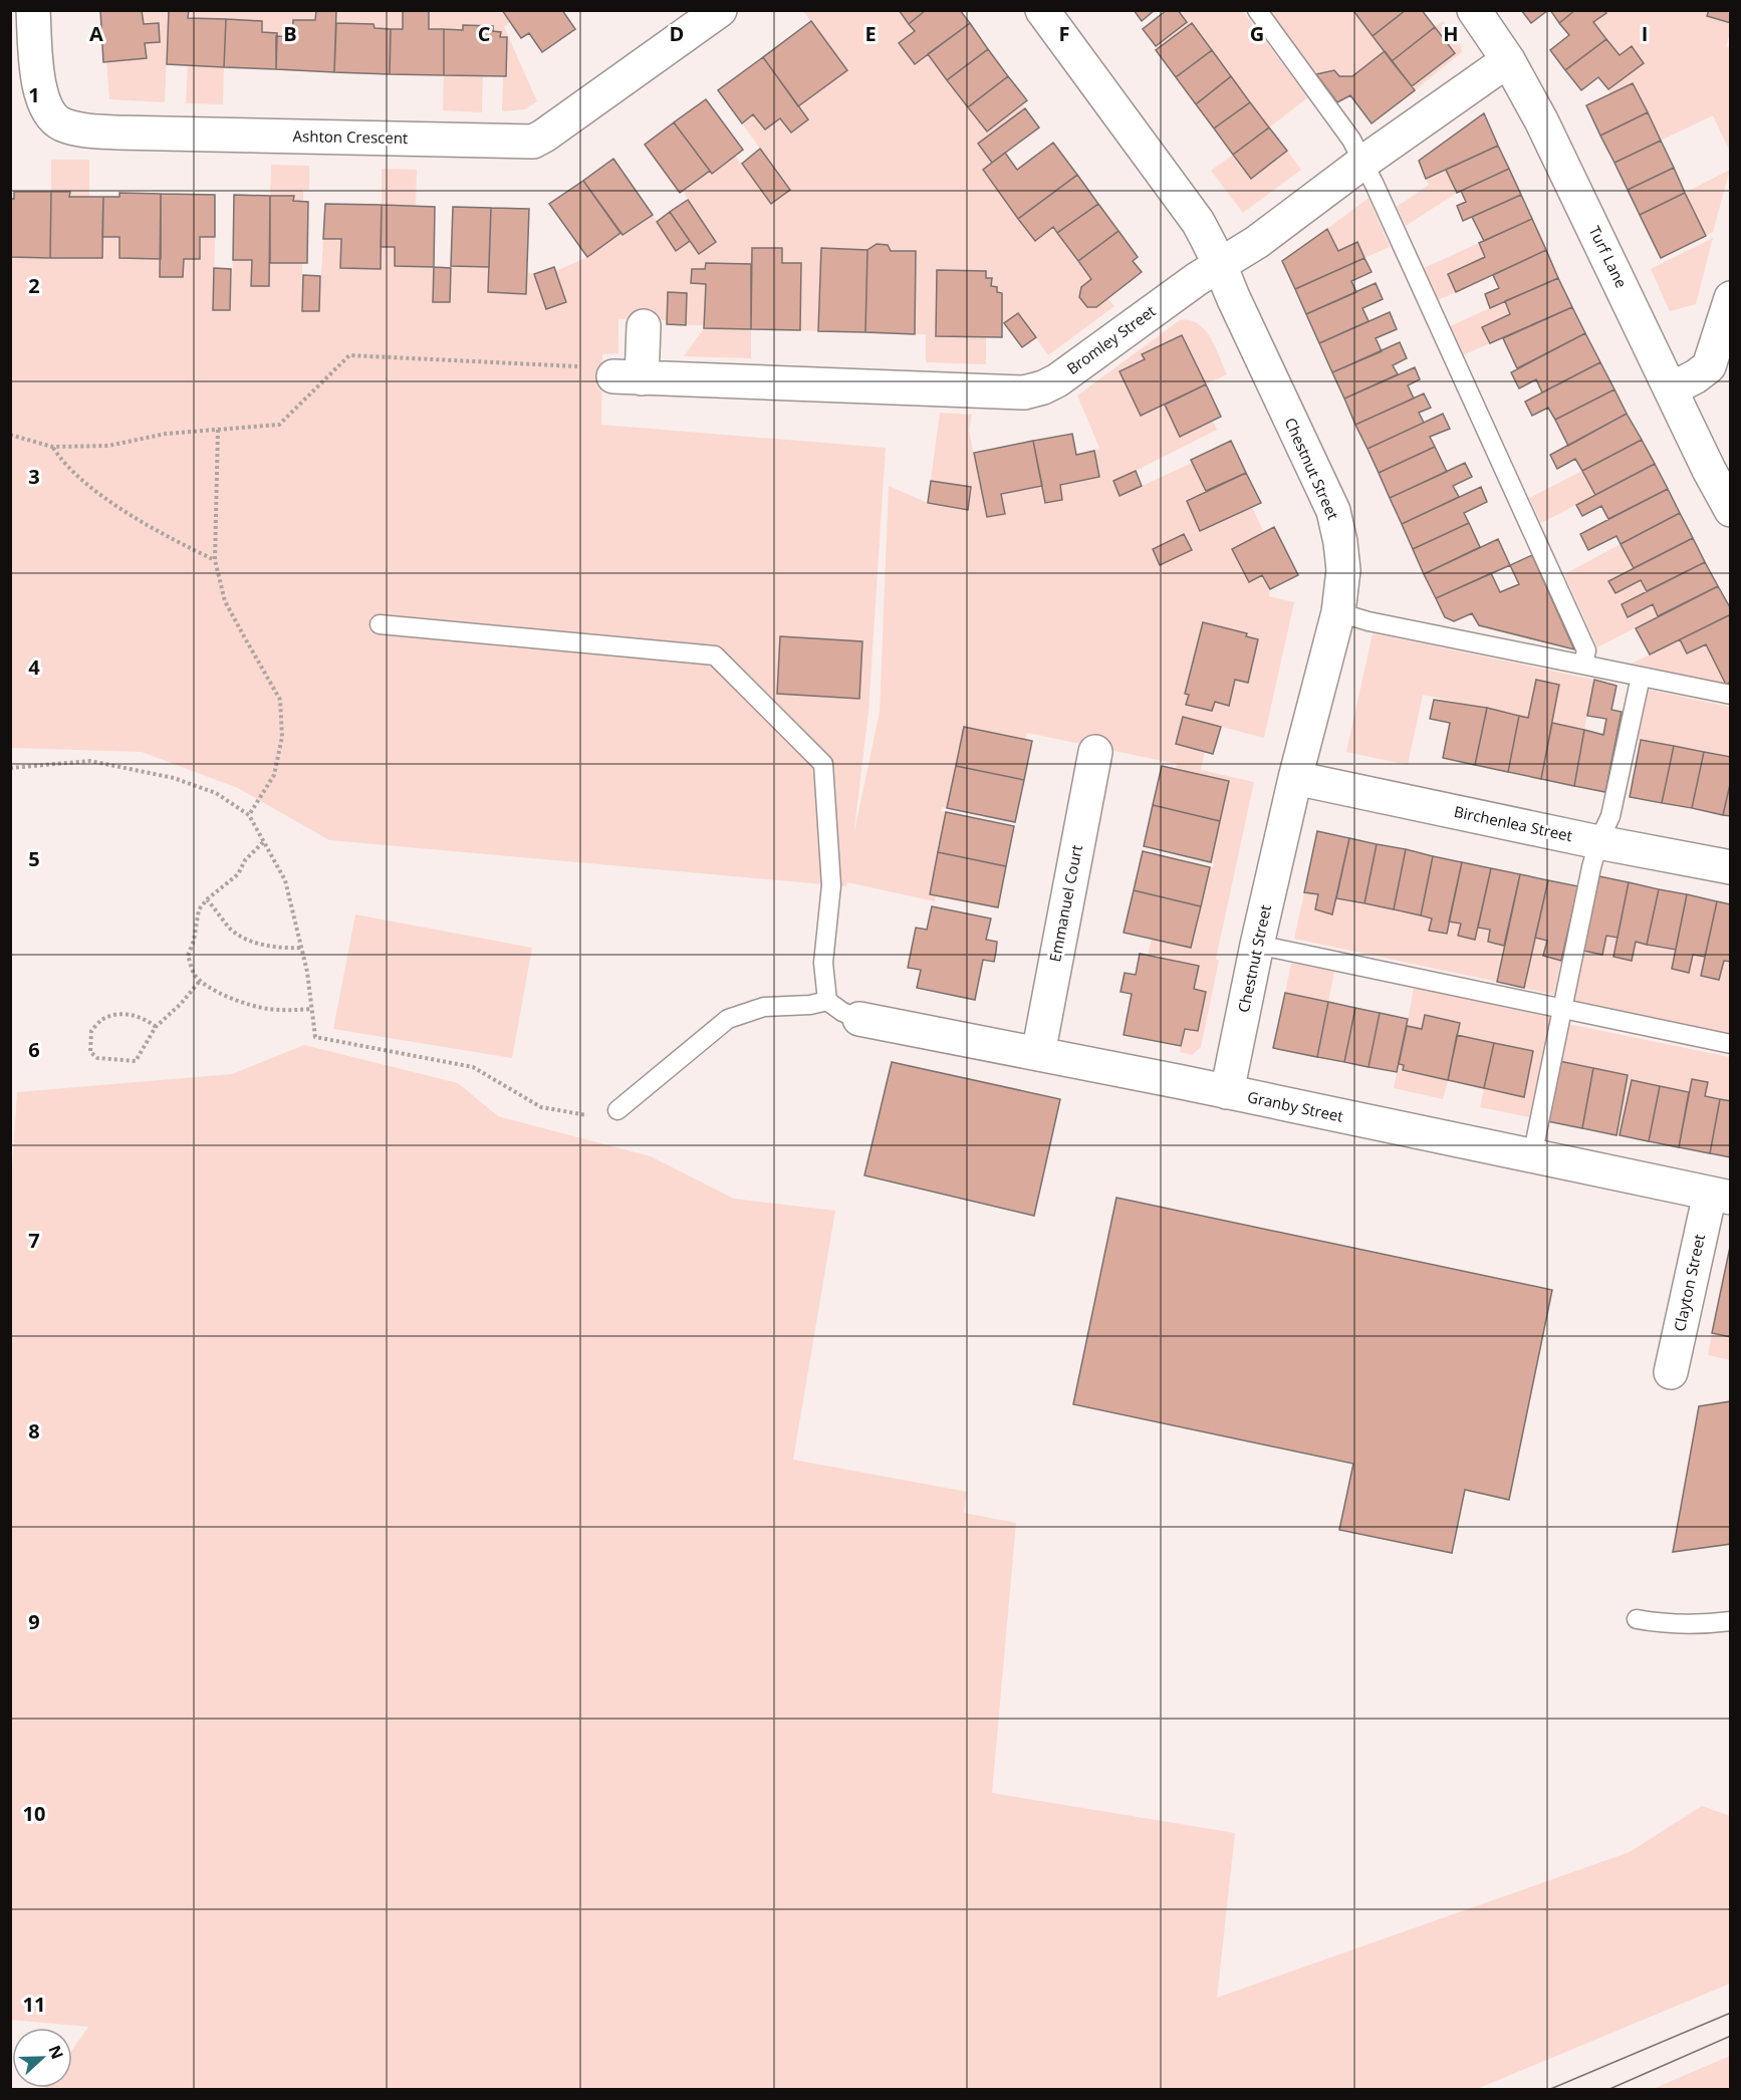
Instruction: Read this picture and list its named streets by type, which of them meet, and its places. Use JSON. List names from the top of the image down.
{
  "streets": {
    "street": [
      "Ashton Crescent",
      "Turf Lane",
      "Bromley Street",
      "Chestnut Street",
      "Birchenlea Street",
      "Emmanuel Court",
      "Granby Street",
      "Clayton Street"
    ]
  },
  "crossings": [
    ["Turf Lane", "Bromley Street"],
    ["Bromley Street", "Chestnut Street"],
    ["Chestnut Street", "Birchenlea Street"],
    ["Chestnut Street", "Granby Street"],
    ["Emmanuel Court", "Granby Street"],
    ["Granby Street", "Clayton Street"]
  ],
  "north": "right",
  "grid": {
    "columns": [
      "A",
      "B",
      "C",
      "D",
      "E",
      "F",
      "G",
      "H",
      "I"
    ],
    "rows": [
      "1",
      "2",
      "3",
      "4",
      "5",
      "6",
      "7",
      "8",
      "9",
      "10",
      "11"
    ]
  }
}
